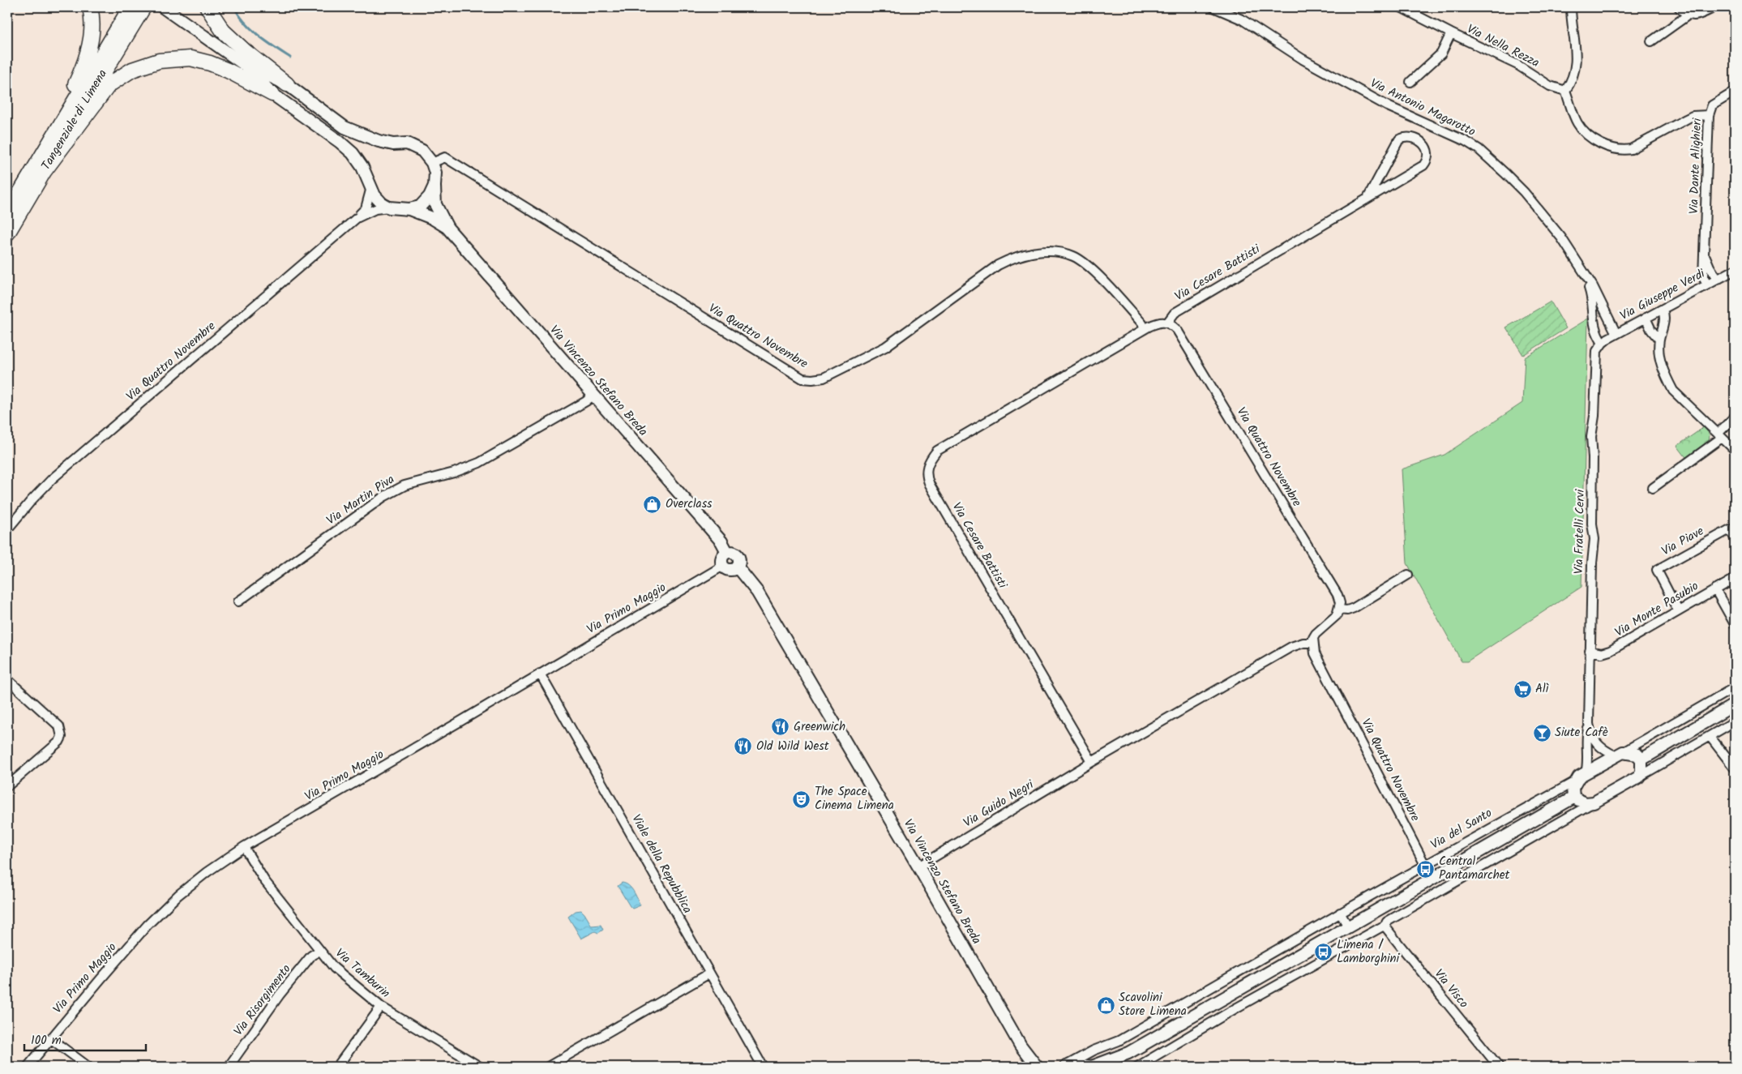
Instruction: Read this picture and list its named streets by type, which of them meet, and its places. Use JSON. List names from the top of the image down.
{
  "streets": {
    "highway": ["Tangenziale di Limena"],
    "street": [
      "Via Nella Rezza",
      "Via Antonio Magarotto",
      "Via Dante Alighieri",
      "Via Cesare Battisti",
      "Via Giuseppe Verdi",
      "Via Quattro Novembre",
      "Via Vincenzo Stefano Breda",
      "Via Martin Piva",
      "Via Fratelli Cervi",
      "Via Piave",
      "Via Primo Maggio",
      "Via Monte Pasubio",
      "Via Guido Negri",
      "Via del Santo",
      "Viale della Repubblica",
      "Via Tamburin",
      "Via Visco",
      "Via Risorgimento"
    ]
  },
  "crossings": [
    ["Via Antonio Magarotto", "Via Giuseppe Verdi"],
    ["Via Antonio Magarotto", "Via Fratelli Cervi"],
    ["Via Dante Alighieri", "Via Giuseppe Verdi"],
    ["Via Cesare Battisti", "Via Quattro Novembre"],
    ["Via Cesare Battisti", "Via Guido Negri"],
    ["Via Giuseppe Verdi", "Via Fratelli Cervi"],
    ["Via Quattro Novembre", "Via Vincenzo Stefano Breda"],
    ["Via Quattro Novembre", "Via del Santo"],
    ["Via Vincenzo Stefano Breda", "Via Martin Piva"],
    ["Via Vincenzo Stefano Breda", "Via Primo Maggio"],
    ["Via Vincenzo Stefano Breda", "Via Guido Negri"],
    ["Via Fratelli Cervi", "Via Monte Pasubio"],
    ["Via Fratelli Cervi", "Via del Santo"],
    ["Via Piave", "Via Monte Pasubio"],
    ["Via Primo Maggio", "Viale della Repubblica"],
    ["Via Primo Maggio", "Via Tamburin"],
    ["Via Tamburin", "Via Risorgimento"]
  ],
  "places": {
    "shop": ["Overclass", "Scavolini Store Limena"],
    "supermarket": ["Alì"],
    "restaurant": ["Greenwich", "Old Wild West"],
    "bar": ["Siute Cafè"],
    "theatre": ["The Space Cinema Limena"],
    "bus stop": ["Central Pantamarchet", "Limena / Lamborghini"]
  },
  "scale_bar": "100 m"
}
